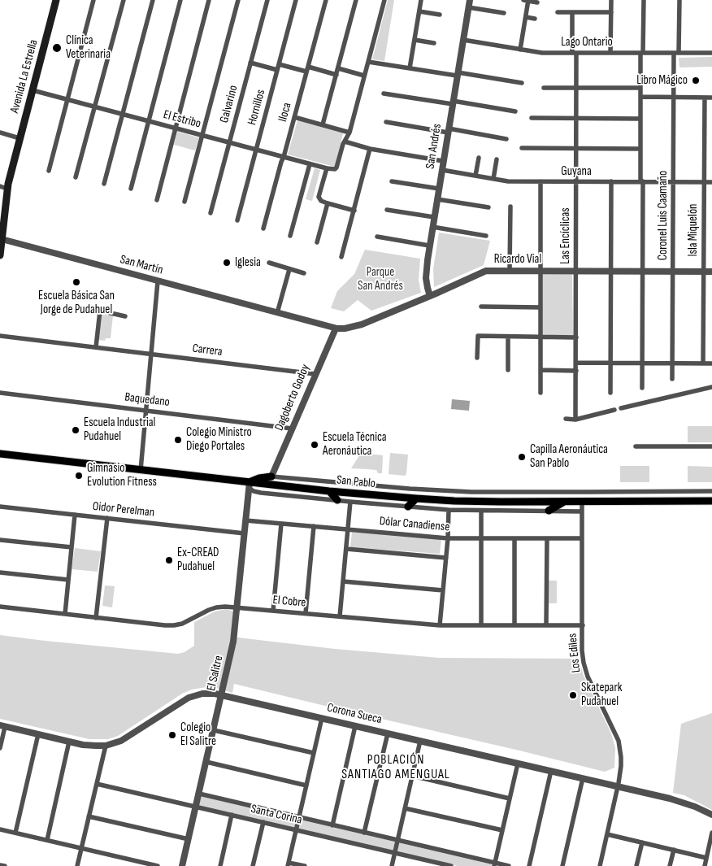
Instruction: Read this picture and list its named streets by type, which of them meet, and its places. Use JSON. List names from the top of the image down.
{
  "streets": {
    "main road": ["Avenida La Estrella", "San Pablo"],
    "street": [
      "Lago Ontario",
      "Galvarino",
      "Hornillos",
      "Iloca",
      "El Estribo",
      "San Andrés",
      "Guyana",
      "Coronel Luis Caamaño",
      "Isla Miquelón",
      "Las Encíclicas",
      "Ricardo Vial",
      "San Martín",
      "Carrera",
      "Dagoberto Godoy",
      "Baquedano",
      "Oidor Perelman",
      "Dólar Canadiense",
      "El Cobre",
      "Los Ediles",
      "El Salitre",
      "Corona Sueca",
      "Santa Corina"
    ]
  },
  "crossings": [
    ["Lago Ontario", "San Andrés"],
    ["Lago Ontario", "Coronel Luis Caamaño"],
    ["Lago Ontario", "Las Encíclicas"],
    ["Avenida La Estrella", "El Estribo"],
    ["Avenida La Estrella", "San Martín"],
    ["Galvarino", "El Estribo"],
    ["Hornillos", "El Estribo"],
    ["Iloca", "El Estribo"],
    ["San Andrés", "Guyana"],
    ["San Andrés", "Ricardo Vial"],
    ["Guyana", "Coronel Luis Caamaño"],
    ["Guyana", "Isla Miquelón"],
    ["Guyana", "Las Encíclicas"],
    ["Coronel Luis Caamaño", "Ricardo Vial"],
    ["Isla Miquelón", "Ricardo Vial"],
    ["Las Encíclicas", "Ricardo Vial"],
    ["Ricardo Vial", "San Martín"],
    ["Ricardo Vial", "Dagoberto Godoy"],
    ["San Martín", "Dagoberto Godoy"],
    ["Carrera", "Dagoberto Godoy"],
    ["Dagoberto Godoy", "Baquedano"],
    ["Dagoberto Godoy", "San Pablo"],
    ["San Pablo", "Los Ediles"],
    ["San Pablo", "El Salitre"],
    ["Oidor Perelman", "El Salitre"],
    ["Dólar Canadiense", "Los Ediles"],
    ["Dólar Canadiense", "El Salitre"],
    ["El Cobre", "Los Ediles"],
    ["El Cobre", "El Salitre"],
    ["Los Ediles", "Corona Sueca"],
    ["El Salitre", "Corona Sueca"],
    ["El Salitre", "Santa Corina"]
  ],
  "districts": ["POBLACIÓN SANTIAGO AMENGUAL"],
  "parks": ["Parque San Andrés"],
  "places": [
    "Clínica Veterinaria",
    "Libro Mágico",
    "Iglesia",
    "Escuela Básica San Jorge de Pudahuel",
    "Escuela Industrial Pudahuel",
    "Colegio Ministro Diego Portales",
    "Escuela Técnica Aeronáutica",
    "Capilla Aeronáutica San Pablo",
    "Gimnasio Evolution Fitness",
    "Ex-CREAD Pudahuel",
    "Skatepark Pudahuel",
    "Colegio El Salitre"
  ]
}
